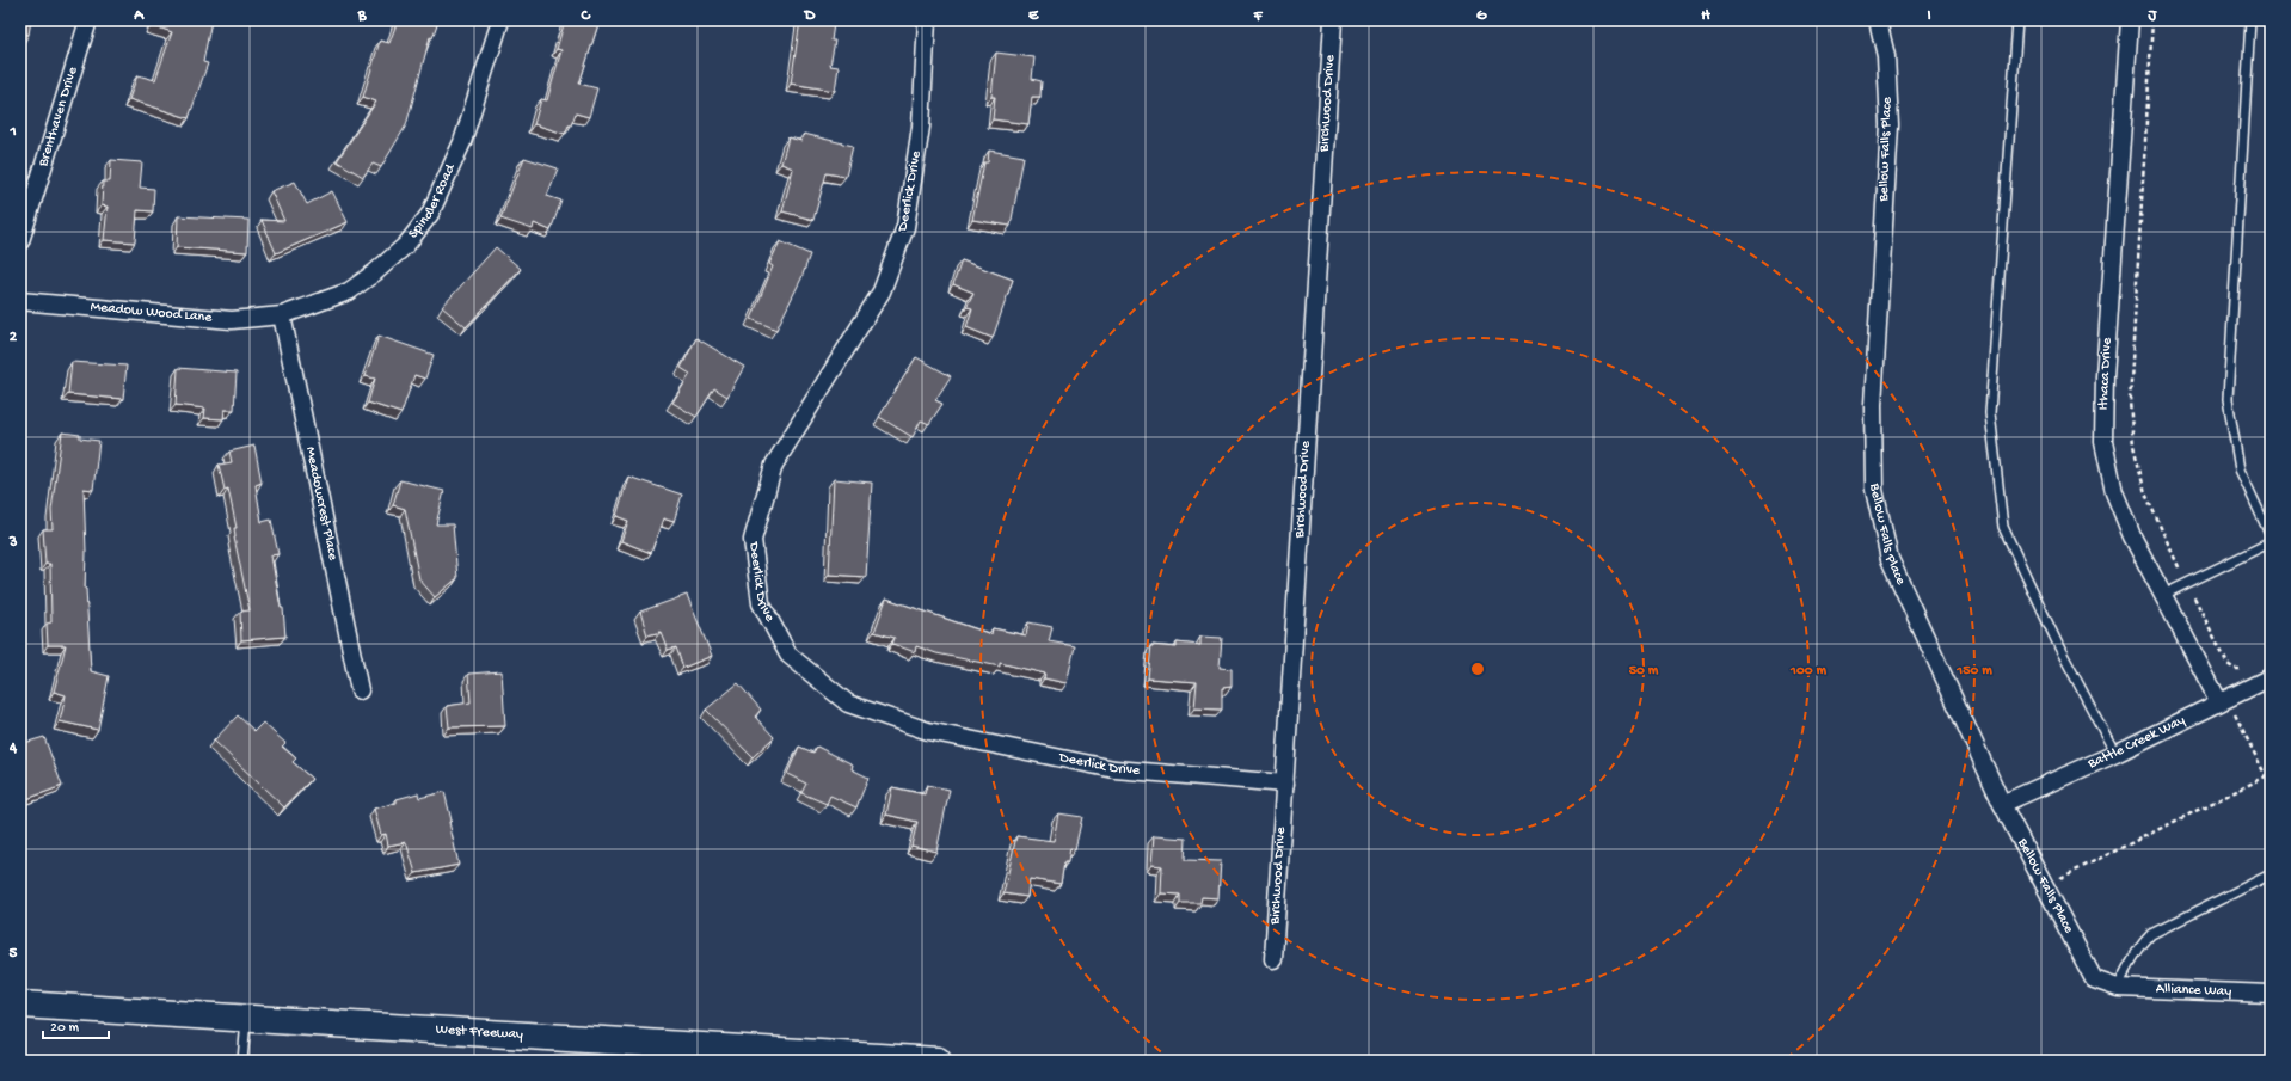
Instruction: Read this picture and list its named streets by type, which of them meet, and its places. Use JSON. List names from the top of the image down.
{
  "streets": {
    "highway": ["West Freeway"],
    "street": [
      "Birchwood Drive",
      "Brenthaven Drive",
      "Bellow Falls Place",
      "Deerlick Drive",
      "Spindler Road",
      "Meadow Wood Lane",
      "Ithaca Drive",
      "Meadowcrest Place",
      "Battle Creek Way",
      "Alliance Way"
    ]
  },
  "crossings": [
    ["Birchwood Drive", "Deerlick Drive"],
    ["Bellow Falls Place", "Battle Creek Way"],
    ["Bellow Falls Place", "Alliance Way"],
    ["Spindler Road", "Meadow Wood Lane"],
    ["Spindler Road", "Meadowcrest Place"],
    ["Meadow Wood Lane", "Meadowcrest Place"],
    ["Ithaca Drive", "Battle Creek Way"]
  ],
  "scale_bar": "20 m",
  "grid": {
    "columns": [
      "A",
      "B",
      "C",
      "D",
      "E",
      "F",
      "G",
      "H",
      "I",
      "J"
    ],
    "rows": [
      "1",
      "2",
      "3",
      "4",
      "5"
    ]
  },
  "rings": ["50 m", "100 m", "150 m"]
}
